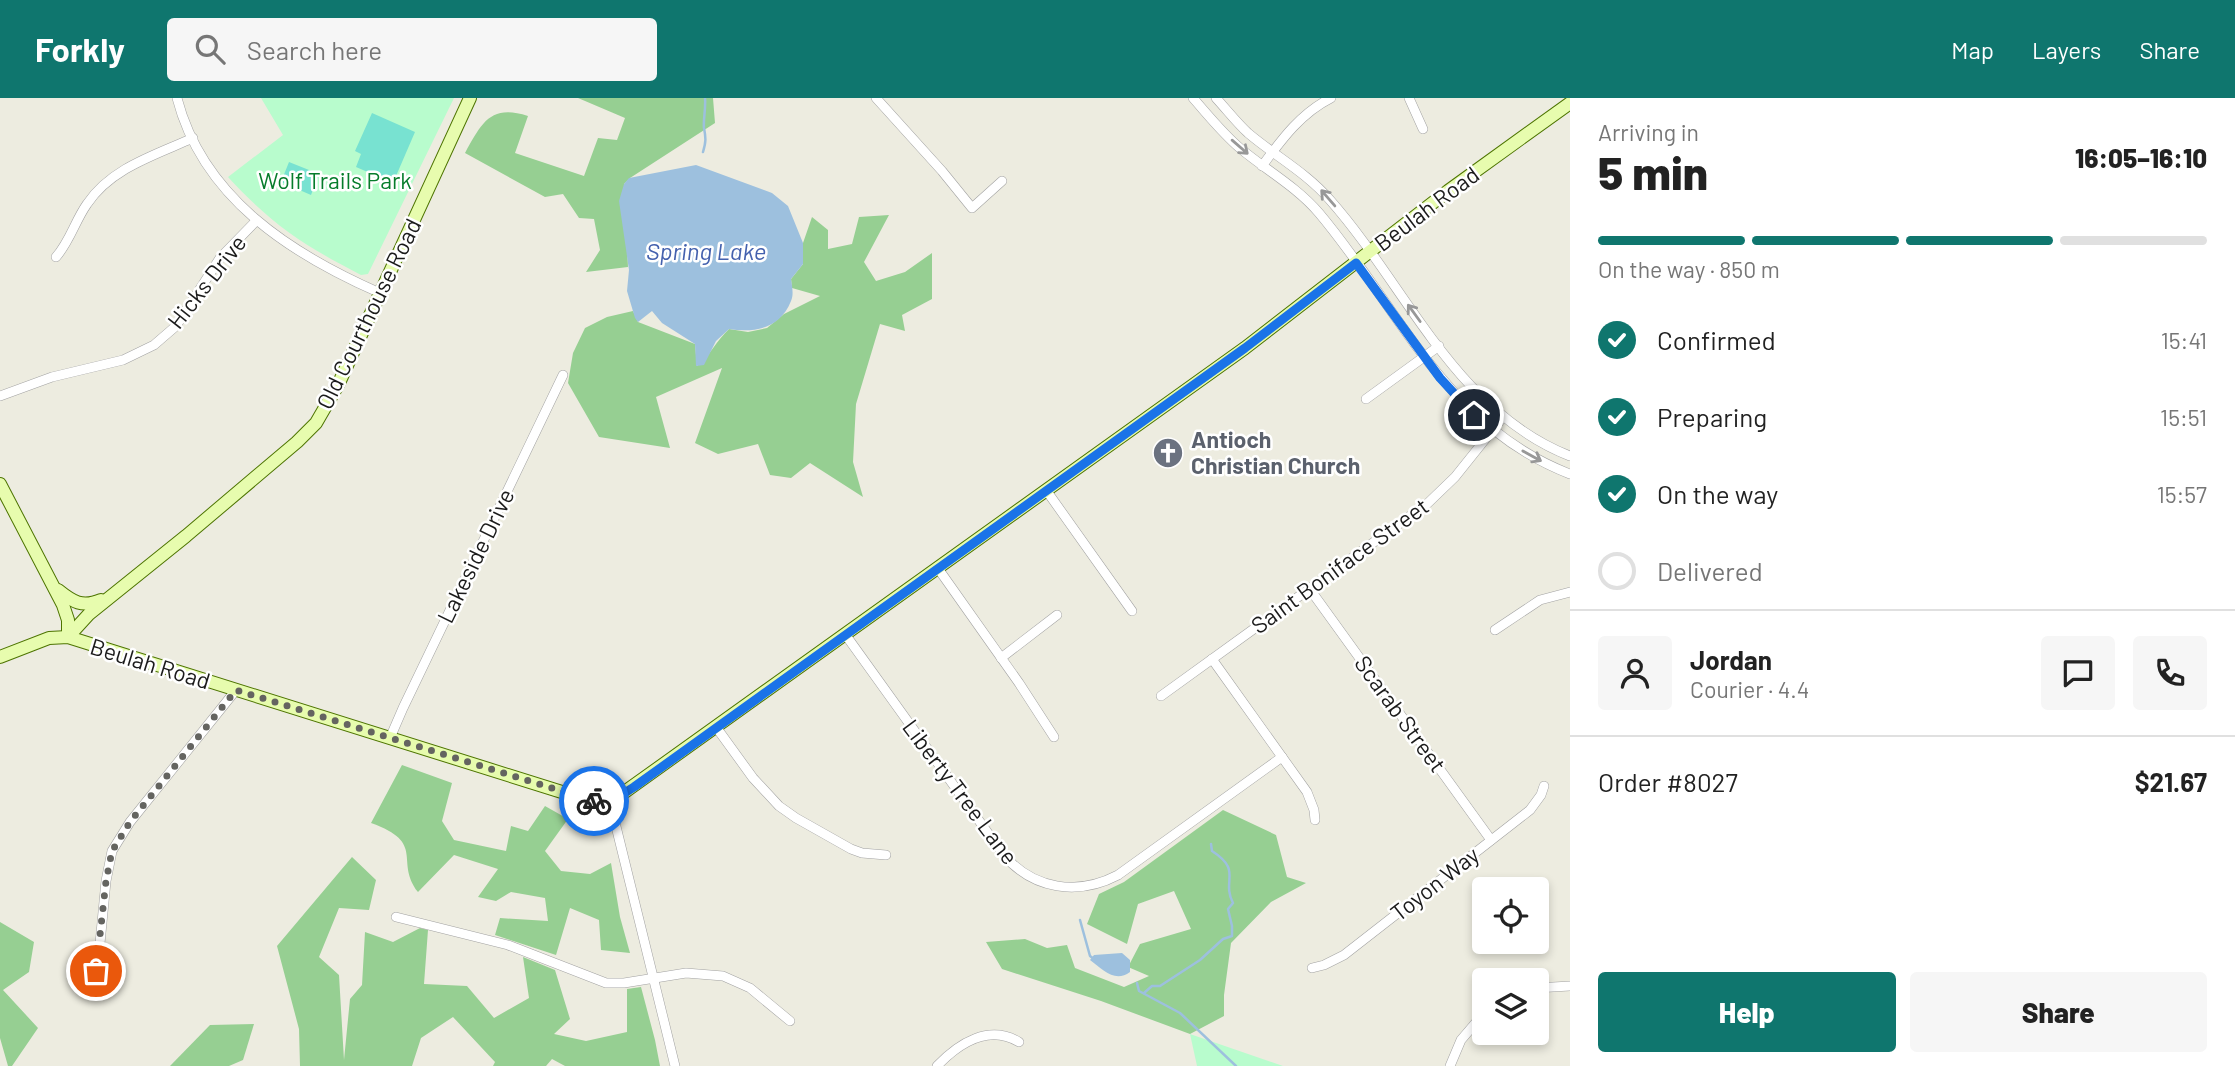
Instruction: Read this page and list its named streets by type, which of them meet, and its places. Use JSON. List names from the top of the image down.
{
  "streets": {
    "main road": ["Beulah Road", "Old Courthouse Road"],
    "street": [
      "Hicks Drive",
      "Lakeside Drive",
      "Saint Boniface Street",
      "Scarab Street",
      "Liberty Tree Lane",
      "Toyon Way"
    ]
  },
  "crossings": [
    ["Beulah Road", "Old Courthouse Road"],
    ["Beulah Road", "Lakeside Drive"],
    ["Beulah Road", "Liberty Tree Lane"],
    ["Saint Boniface Street", "Scarab Street"],
    ["Scarab Street", "Toyon Way"]
  ],
  "water": ["Spring Lake"],
  "parks": ["Wolf Trails Park"],
  "places": {
    "church": ["Antioch Christian Church"]
  },
  "page": {
    "header": "Forkly",
    "search": "Search here",
    "nav": ["Map", "Layers", "Share"],
    "heading": ["5 min", "Arriving in", "16:05–16:10"],
    "panel": [
      "Jordan",
      "Courier · 4.4",
      "Order #8027",
      "$21.67"
    ],
    "bar": "On the way · 850 m",
    "list": [
      ["Confirmed", "15:41"],
      ["Preparing", "15:51"],
      ["On the way", "15:57"],
      "Delivered"
    ],
    "buttons": ["Help", "Share"]
  }
}
